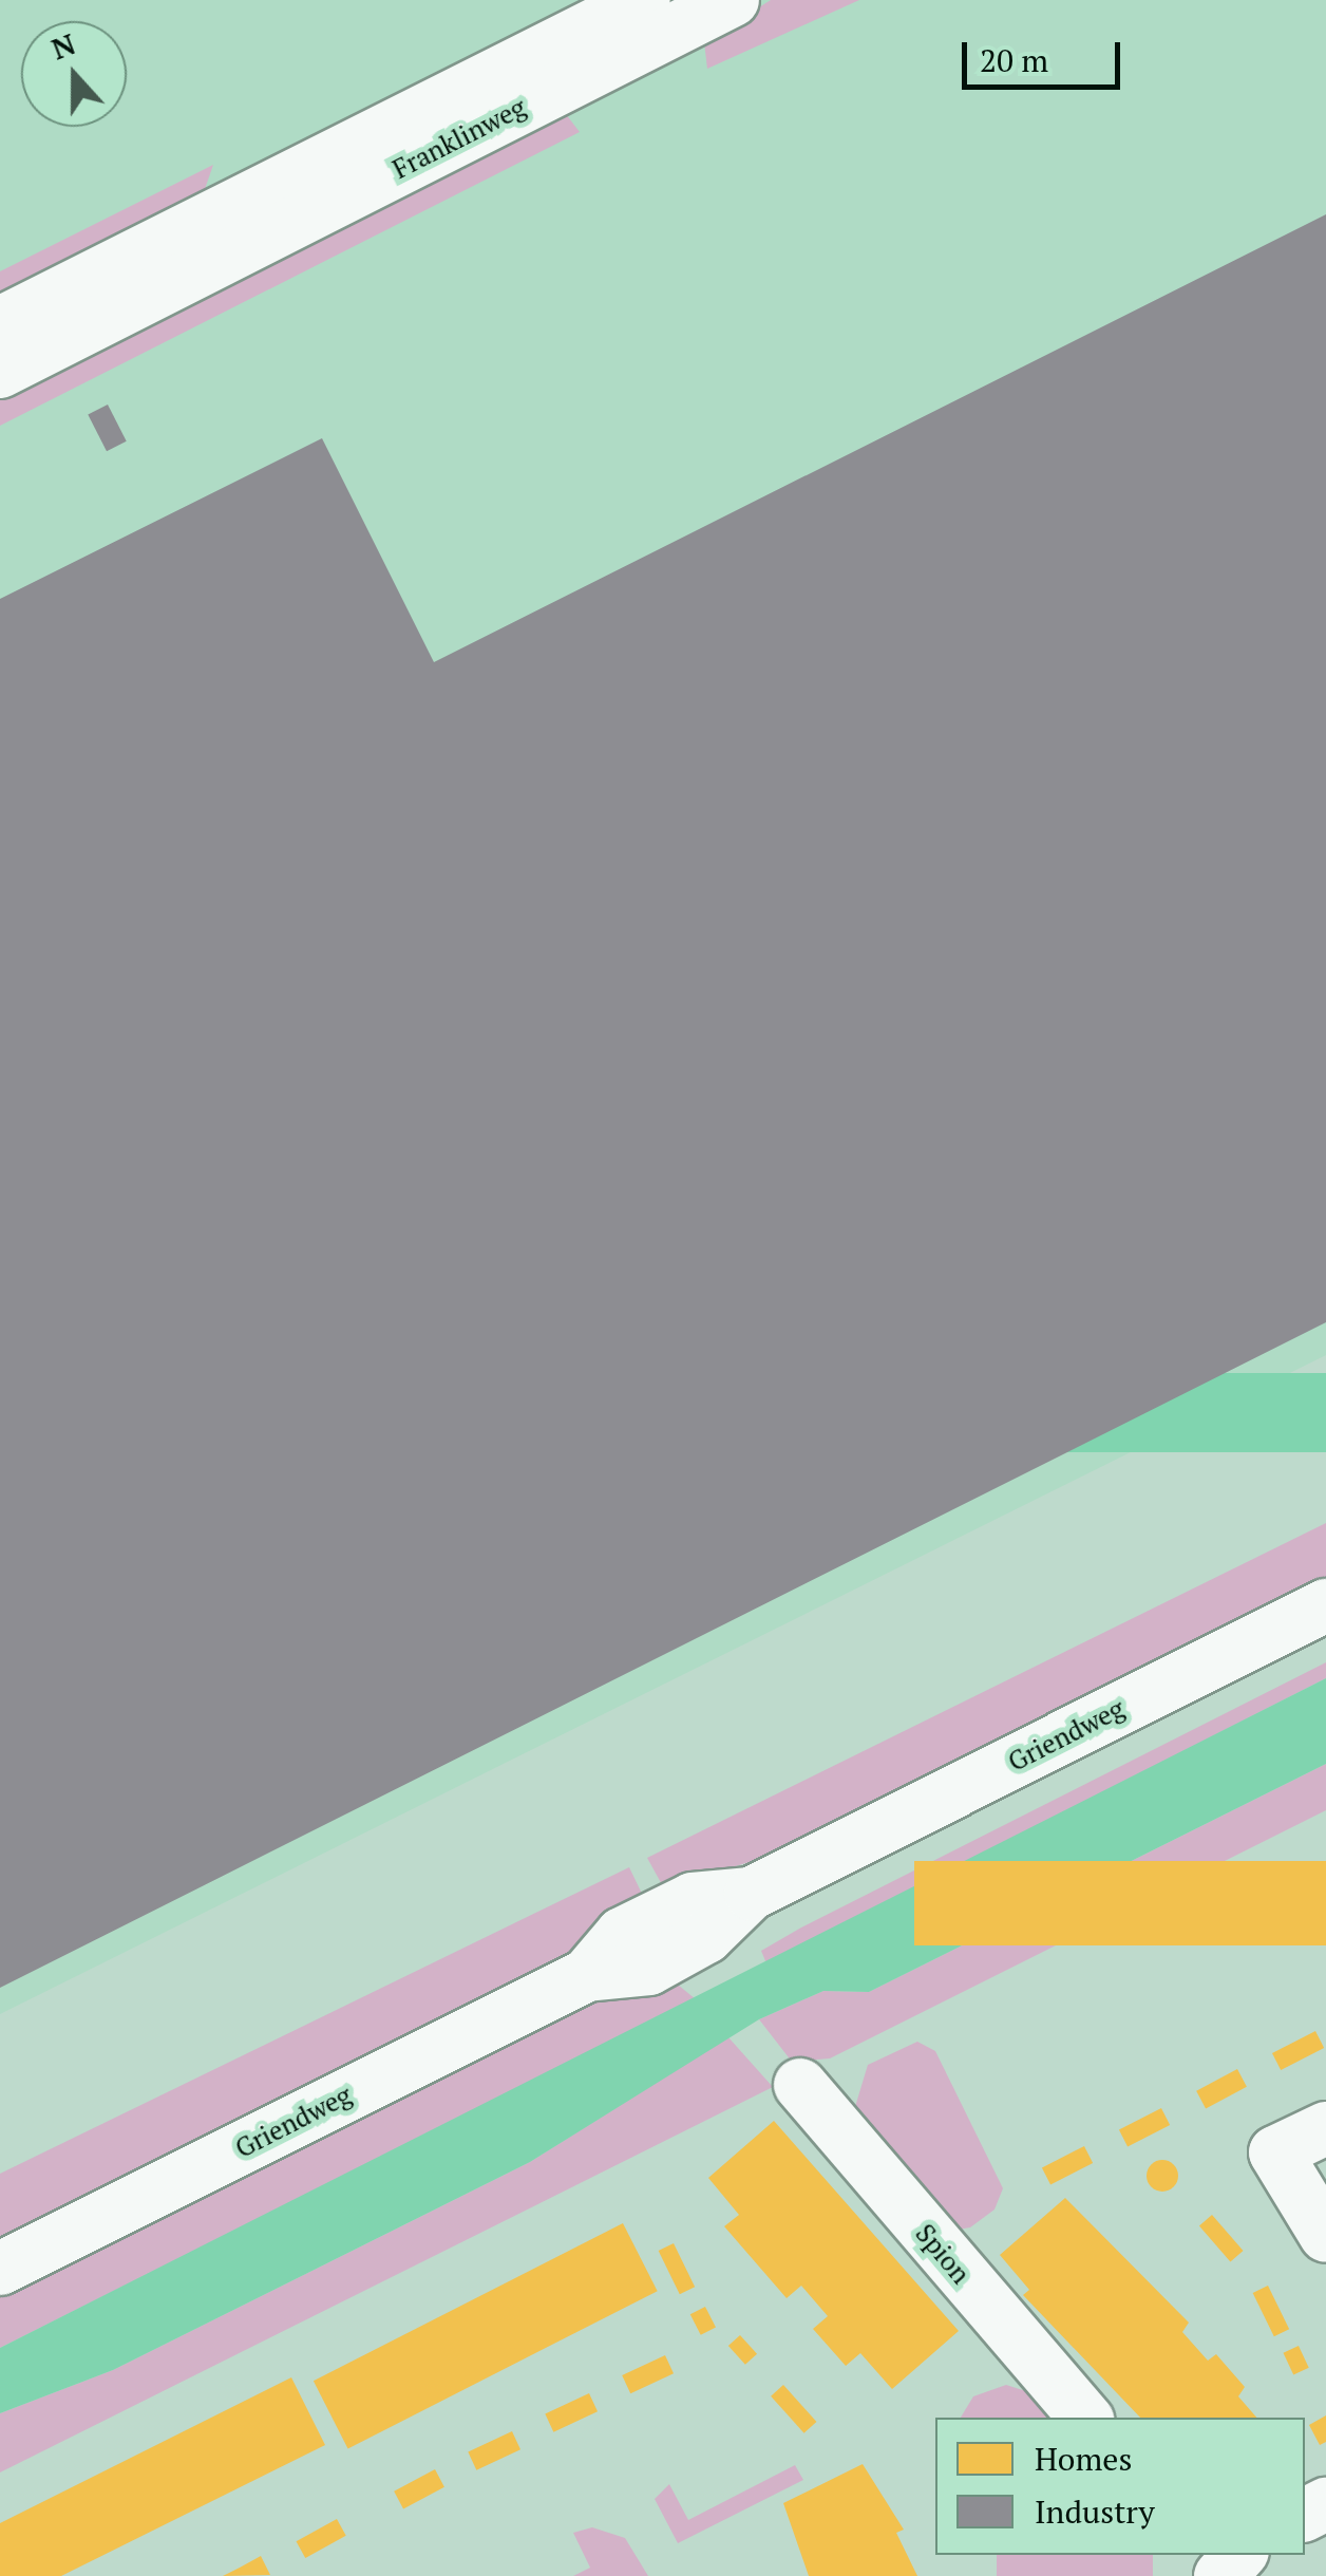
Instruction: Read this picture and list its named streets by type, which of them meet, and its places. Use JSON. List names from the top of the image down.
{
  "streets": {
    "street": ["Franklinweg", "Griendweg", "Spion"]
  },
  "legend": ["Homes", "Industry"],
  "scale_bar": "20 m",
  "north": "top"
}
